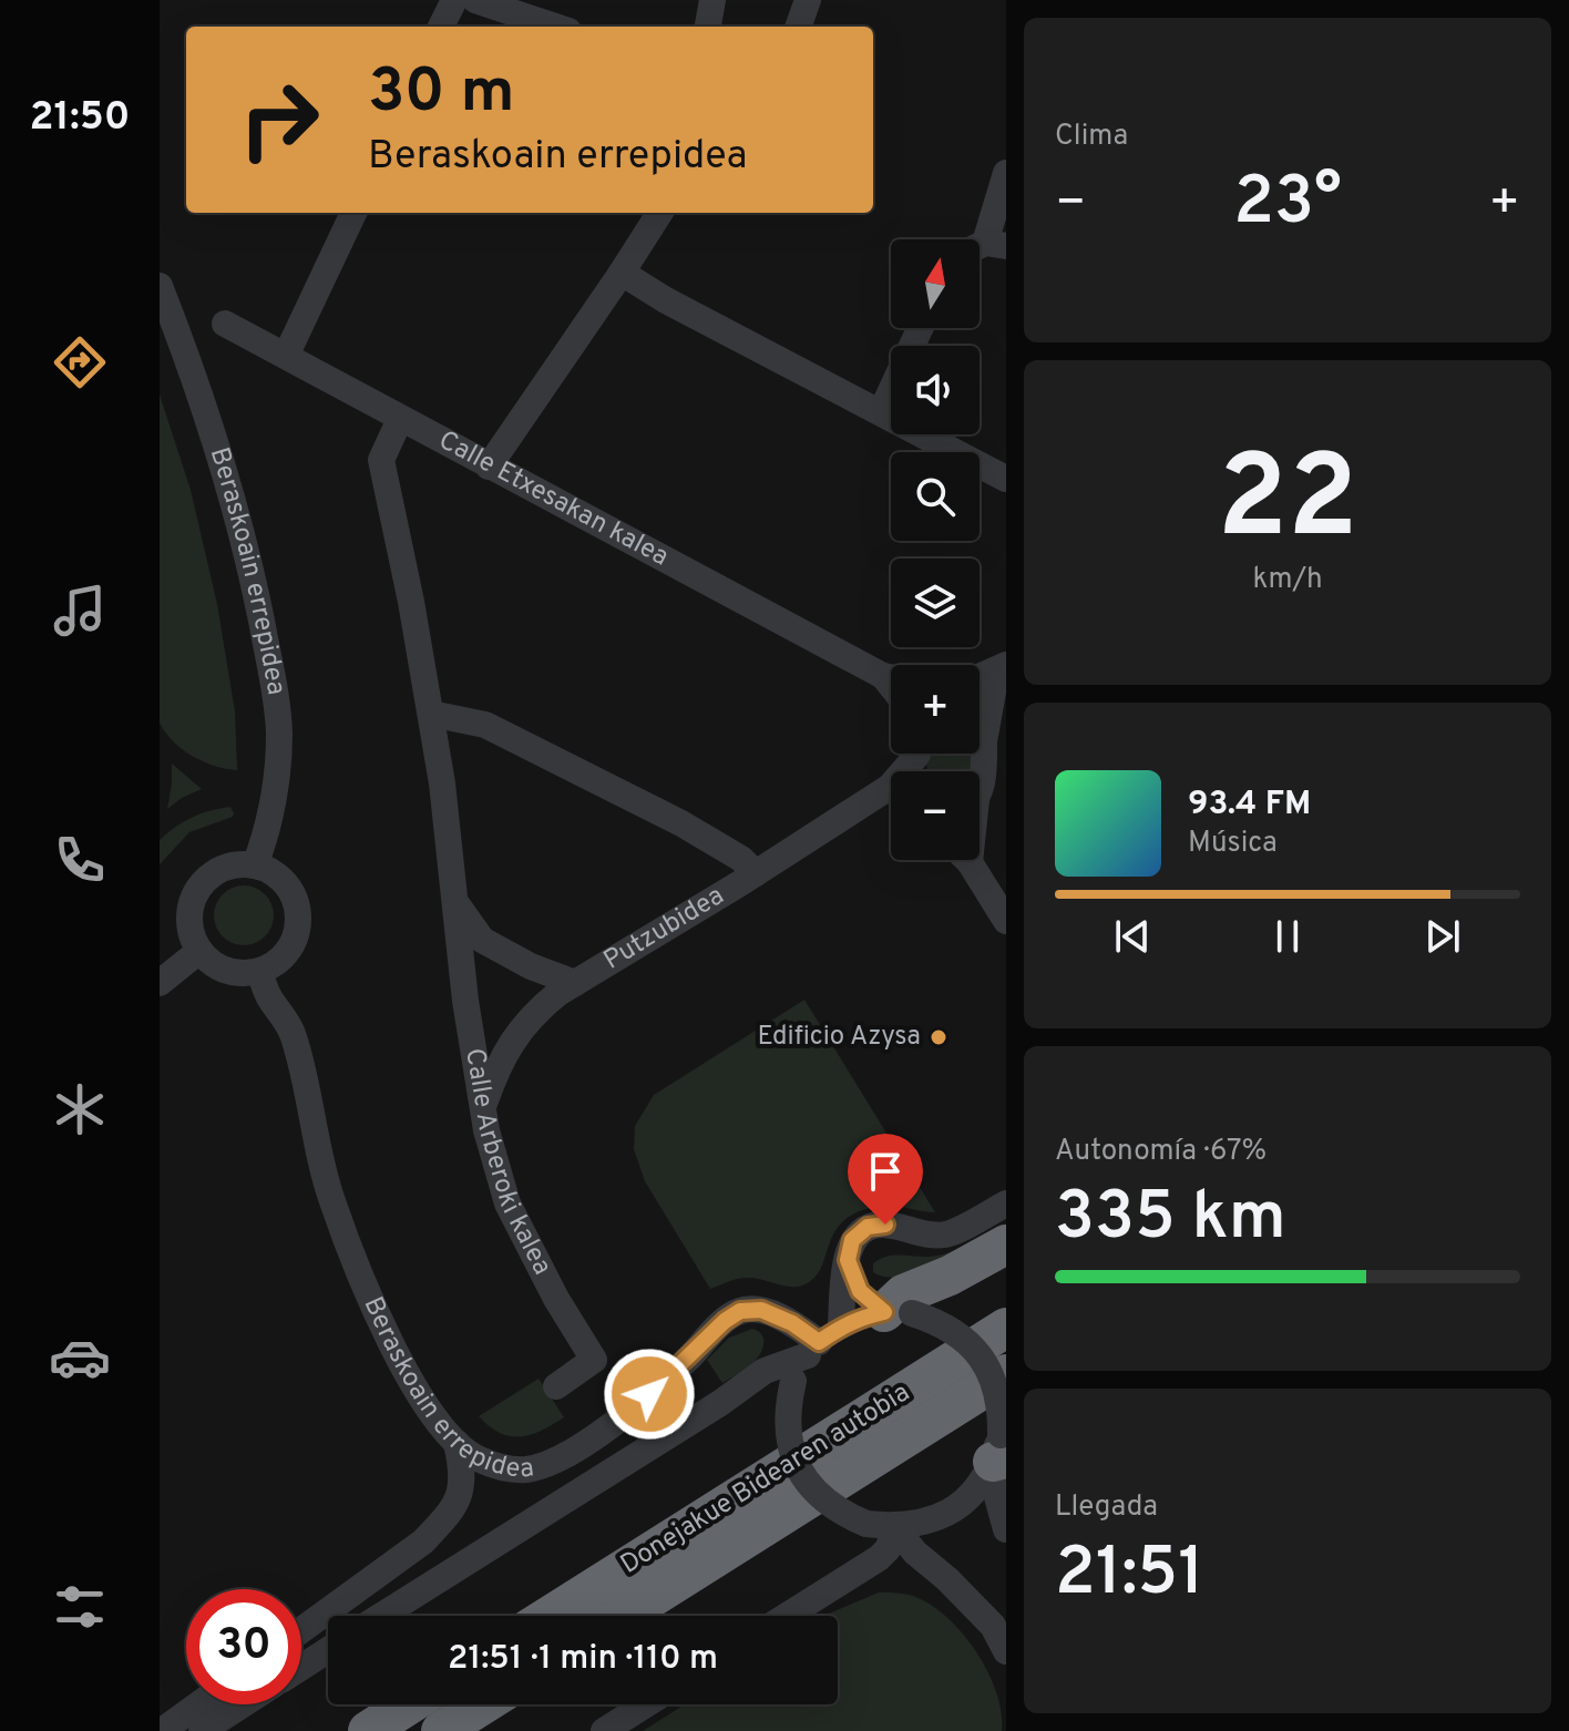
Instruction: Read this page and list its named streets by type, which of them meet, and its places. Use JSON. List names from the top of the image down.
{
  "streets": {
    "highway": ["Donejakue Bidearen autobia"],
    "street": [
      "Calle Etxesakan kalea",
      "Beraskoain errepidea",
      "Putzubidea",
      "Calle Arberoki kalea"
    ]
  },
  "crossings": [
    ["Calle Etxesakan kalea", "Calle Arberoki kalea"],
    ["Putzubidea", "Calle Arberoki kalea"]
  ],
  "places": ["Edificio Azysa"],
  "north": "top",
  "page": {
    "tabs": "21:50",
    "tile": [
      "Clima",
      ["22", "km/h"],
      ["Autonomía · 67%", "335 km"],
      ["Llegada", "21:51"]
    ],
    "turn": ["30 m", "Beraskoain errepidea"],
    "heat": ["−", "23°", "+"],
    "map_buttons": ["+", "−"],
    "song": ["93.4 FM", "Música"],
    "limit": "30",
    "trip": "21:51 · 1 min · 110 m"
  }
}
